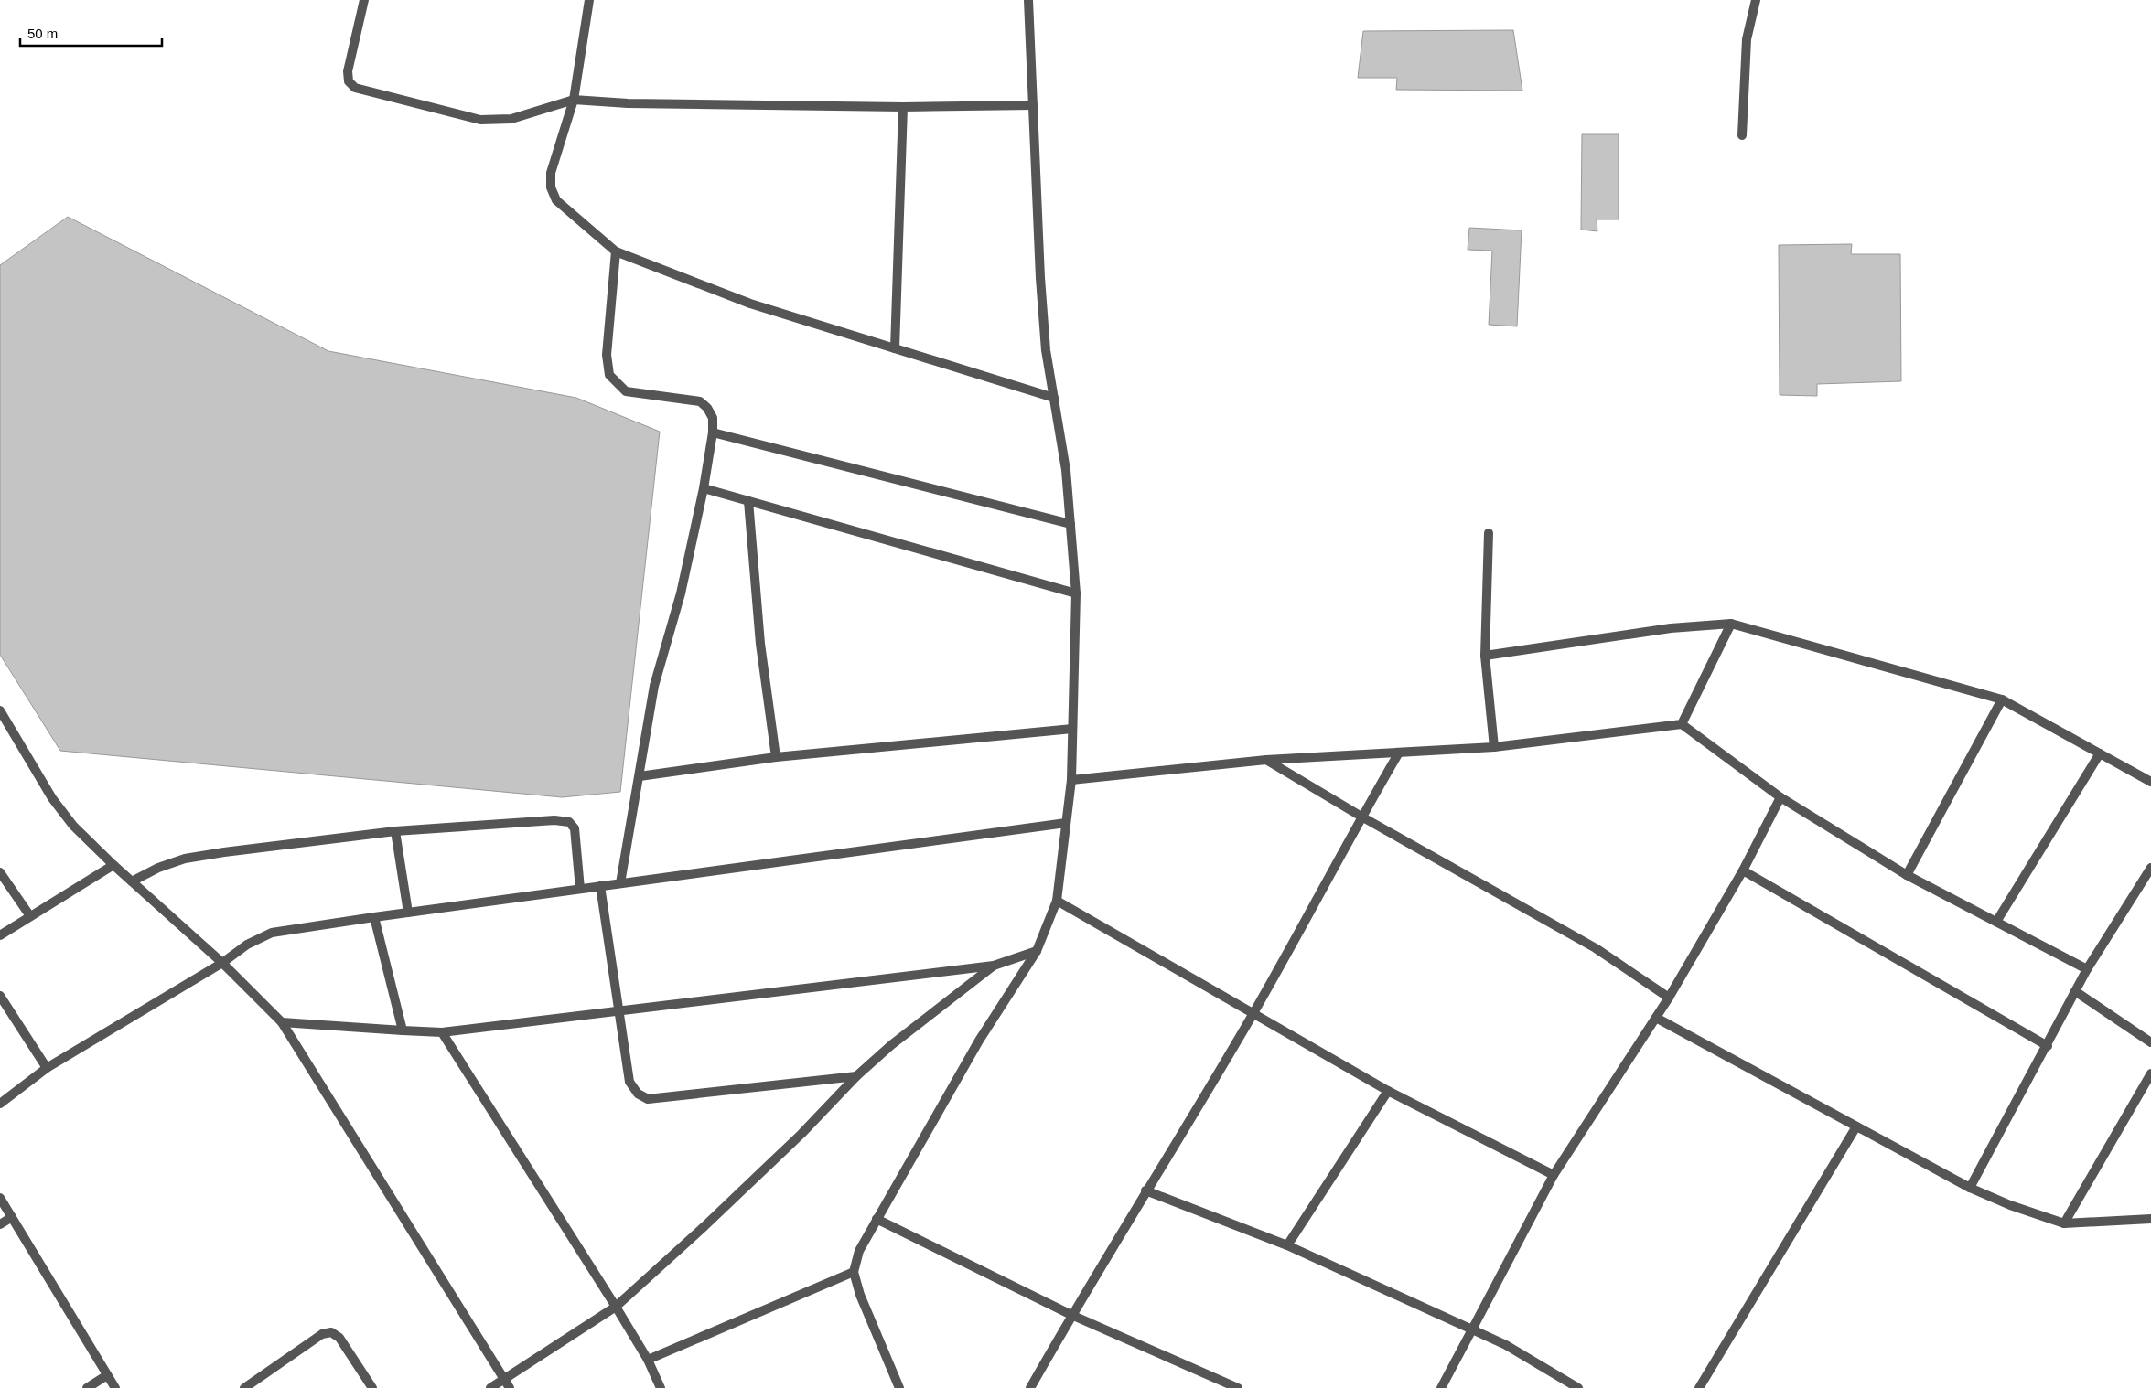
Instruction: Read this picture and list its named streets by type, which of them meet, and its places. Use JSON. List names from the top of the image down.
{
  "scale_bar": "50 m"
}
